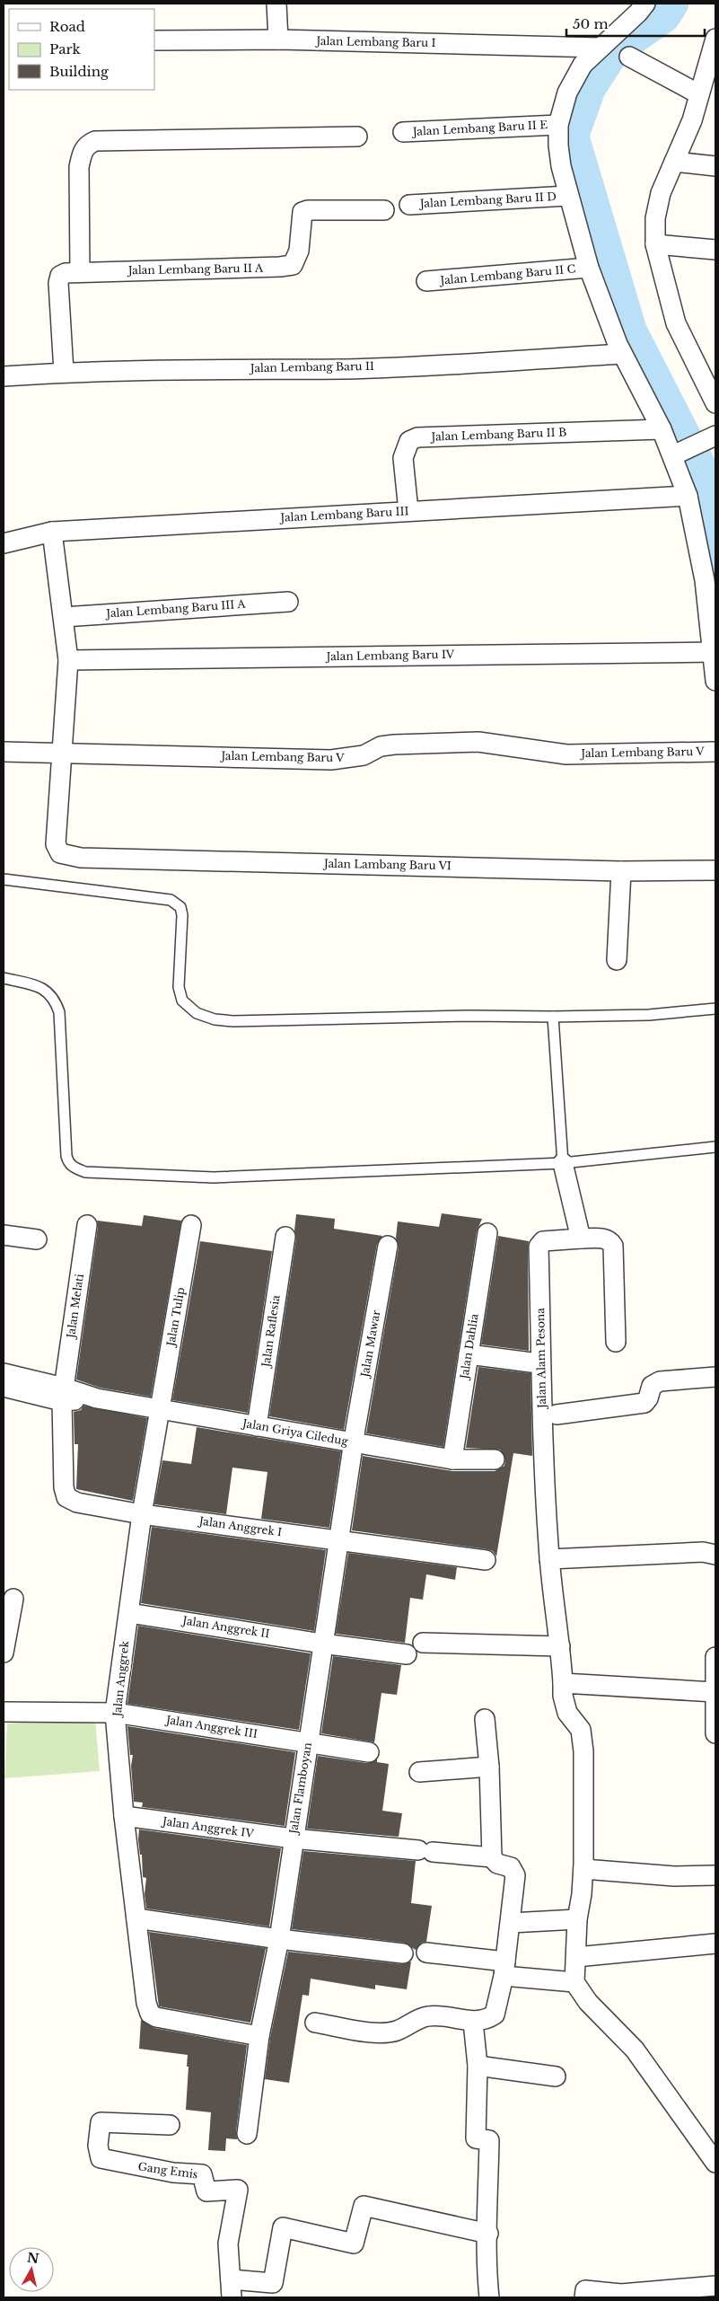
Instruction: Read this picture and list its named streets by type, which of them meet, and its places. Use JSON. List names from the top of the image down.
{
  "streets": {
    "street": [
      "Jalan Lembang Baru I",
      "Jalan Lembang Baru II E",
      "Jalan Lembang Baru II D",
      "Jalan Lembang Baru II A",
      "Jalan Lembang Baru II C",
      "Jalan Lembang Baru II",
      "Jalan Lembang Baru II B",
      "Jalan Lembang Baru III",
      "Jalan Lembang Baru III A",
      "Jalan Lembang Baru IV",
      "Jalan Lembang Baru V",
      "Jalan Lambang Baru VI",
      "Jalan Melati",
      "Jalan Tulip",
      "Jalan Raflesia",
      "Jalan Mawar",
      "Jalan Dahlia",
      "Jalan Alam Pesona",
      "Jalan Griya Ciledug",
      "Jalan Anggrek I",
      "Jalan Anggrek II",
      "Jalan Anggrek",
      "Jalan Anggrek III",
      "Jalan Flamboyan",
      "Jalan Anggrek IV",
      "Gang Emis"
    ]
  },
  "crossings": [
    ["Jalan Lembang Baru II A", "Jalan Lembang Baru II"],
    ["Jalan Lembang Baru II B", "Jalan Lembang Baru III"],
    ["Jalan Lembang Baru V", "Jalan Lambang Baru VI"],
    ["Jalan Melati", "Jalan Griya Ciledug"],
    ["Jalan Tulip", "Jalan Griya Ciledug"],
    ["Jalan Tulip", "Jalan Anggrek"],
    ["Jalan Raflesia", "Jalan Griya Ciledug"],
    ["Jalan Mawar", "Jalan Griya Ciledug"],
    ["Jalan Mawar", "Jalan Flamboyan"],
    ["Jalan Dahlia", "Jalan Griya Ciledug"],
    ["Jalan Griya Ciledug", "Jalan Anggrek"],
    ["Jalan Griya Ciledug", "Jalan Flamboyan"],
    ["Jalan Anggrek I", "Jalan Anggrek"],
    ["Jalan Anggrek I", "Jalan Flamboyan"],
    ["Jalan Anggrek II", "Jalan Anggrek"],
    ["Jalan Anggrek II", "Jalan Flamboyan"],
    ["Jalan Anggrek", "Jalan Anggrek III"],
    ["Jalan Anggrek", "Jalan Flamboyan"],
    ["Jalan Anggrek", "Jalan Anggrek IV"],
    ["Jalan Anggrek III", "Jalan Flamboyan"],
    ["Jalan Flamboyan", "Jalan Anggrek IV"]
  ],
  "legend": ["Road", "Park", "Building"],
  "scale_bar": "50 m",
  "north": "top"
}
